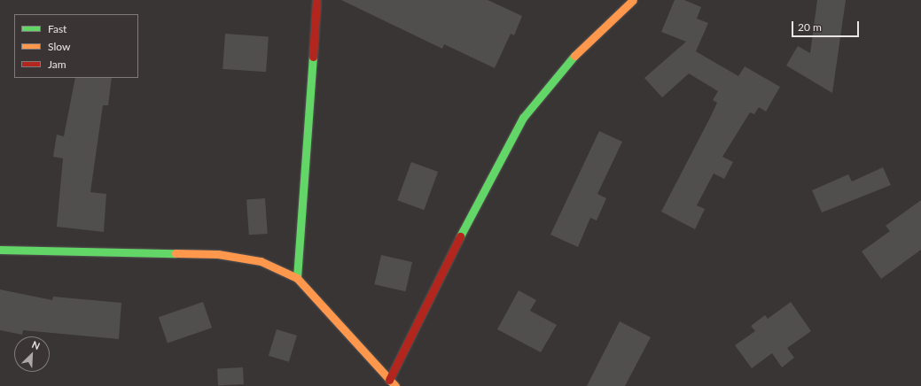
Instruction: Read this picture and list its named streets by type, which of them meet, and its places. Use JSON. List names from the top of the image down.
{
  "legend": ["Fast", "Slow", "Jam"],
  "scale_bar": "20 m",
  "north": "top right"
}
